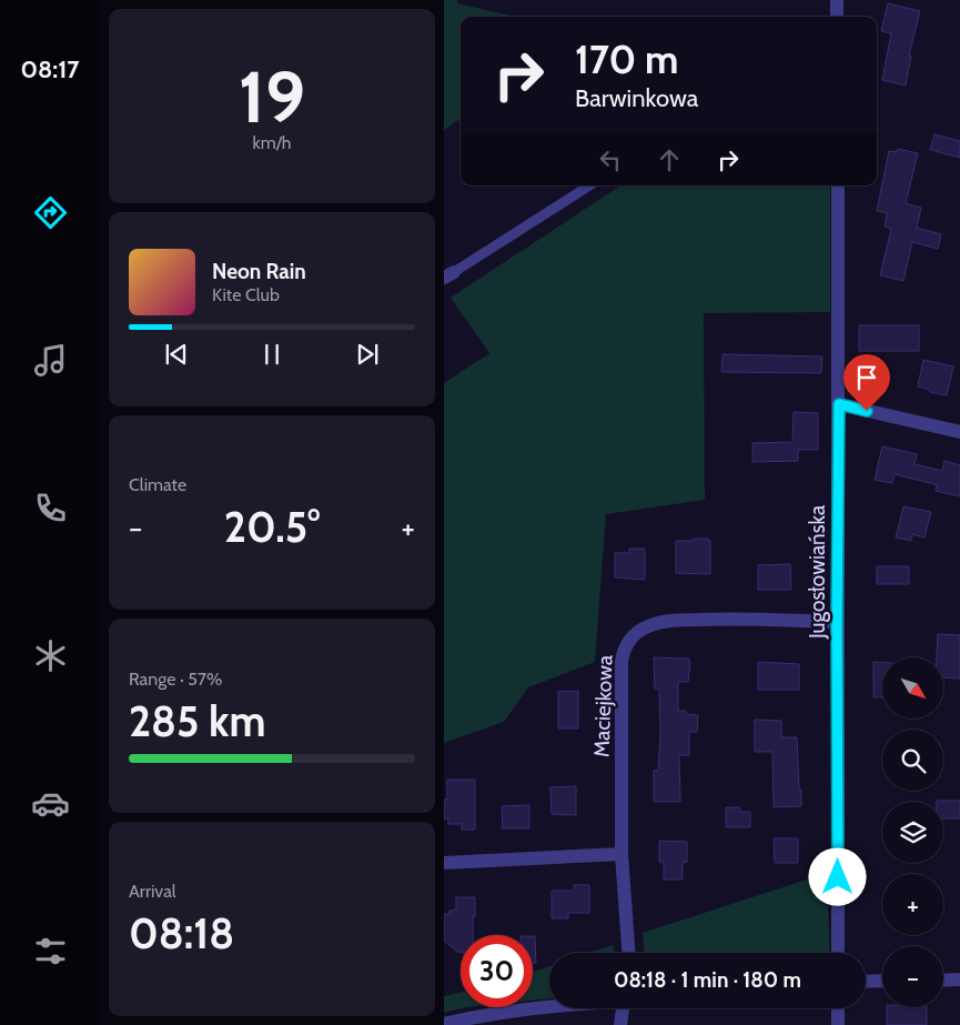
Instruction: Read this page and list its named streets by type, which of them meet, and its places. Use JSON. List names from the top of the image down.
{
  "streets": {
    "street": ["Jugosłowiańska", "Maciejkowa"]
  },
  "crossings": [
    ["Jugosłowiańska", "Maciejkowa"]
  ],
  "north": "bottom right",
  "page": {
    "tabs": "08:17",
    "tile": [
      ["19", "km/h"],
      "Climate",
      ["Range · 57%", "285 km"],
      ["Arrival", "08:18"]
    ],
    "turn": ["170 m", "Barwinkowa"],
    "song": ["Neon Rain", "Kite Club"],
    "heat": ["−", "20.5°", "+"],
    "map_buttons": ["+", "−"],
    "limit": "30",
    "trip": "08:18 · 1 min · 180 m"
  }
}
